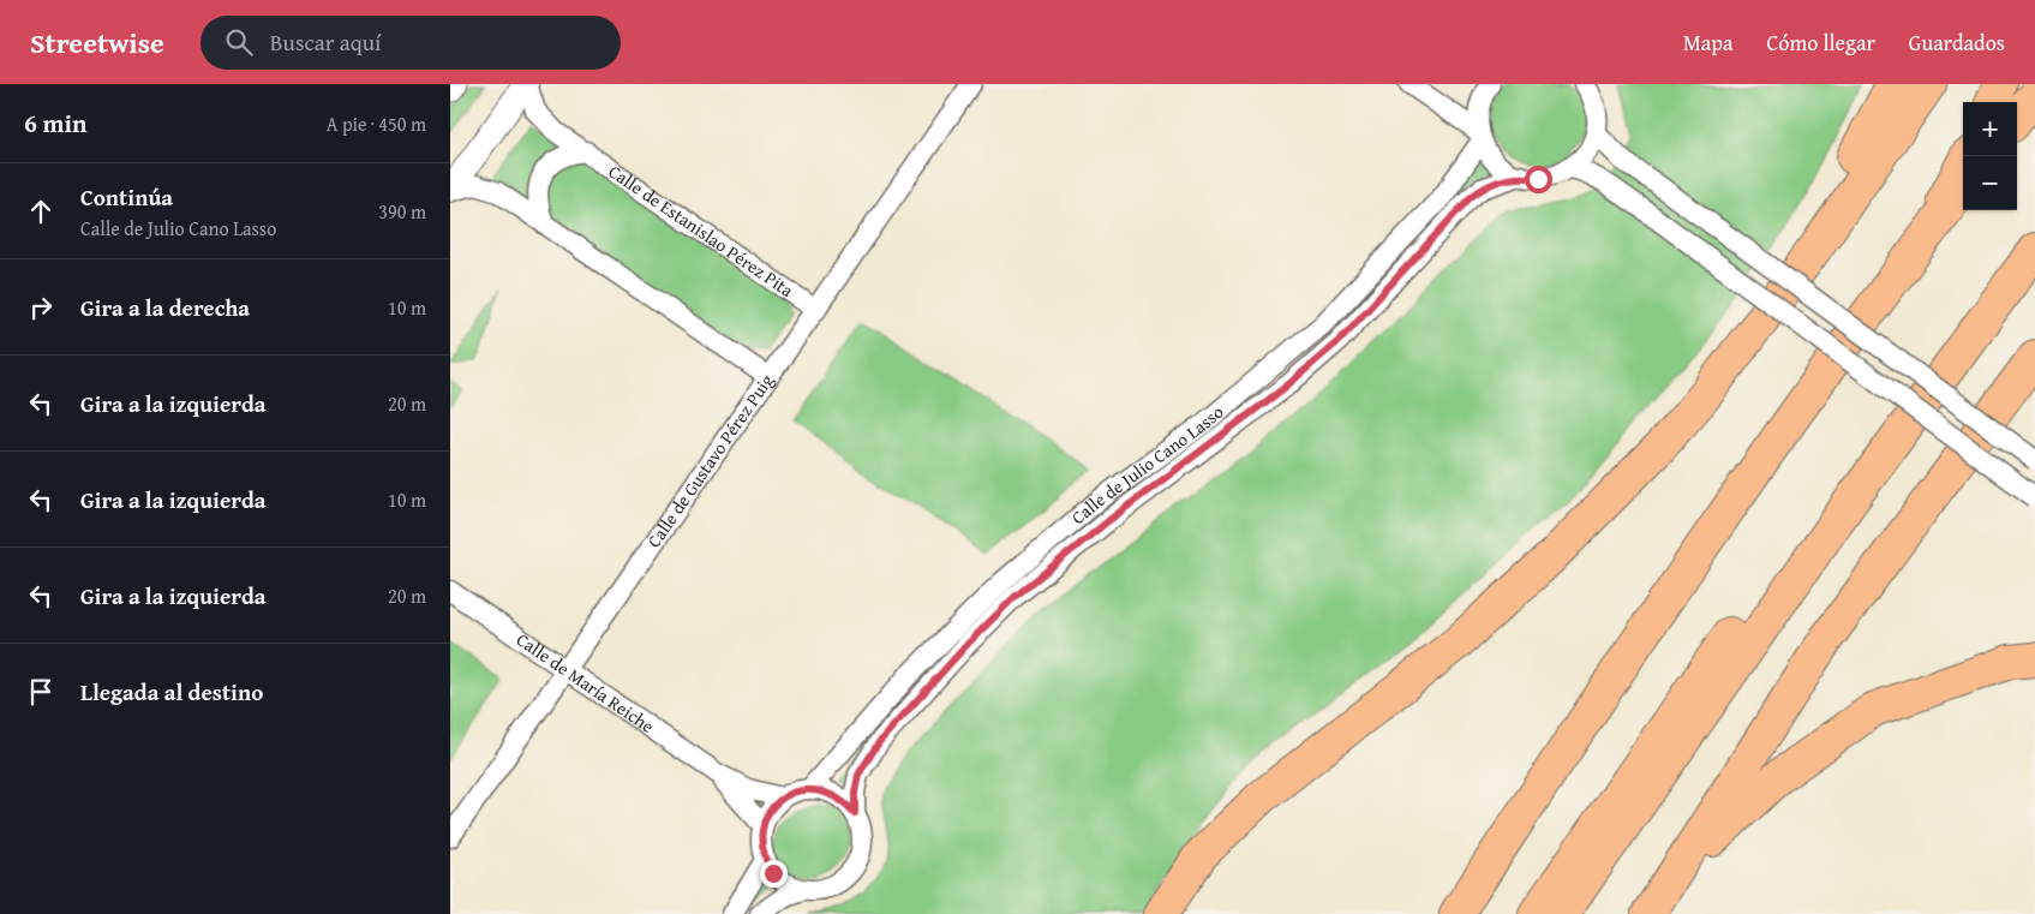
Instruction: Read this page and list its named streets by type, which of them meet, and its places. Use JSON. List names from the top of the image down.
{
  "streets": {
    "street": [
      "Calle de Estanislao Pérez Pita",
      "Calle de Gustavo Pérez Puig",
      "Calle de Julio Cano Lasso",
      "Calle de María Reiche"
    ]
  },
  "crossings": [
    ["Calle de Estanislao Pérez Pita", "Calle de Gustavo Pérez Puig"],
    ["Calle de Gustavo Pérez Puig", "Calle de María Reiche"],
    ["Calle de Julio Cano Lasso", "Calle de María Reiche"]
  ],
  "page": {
    "header": "Streetwise",
    "search": "Buscar aquí",
    "nav": ["Mapa", "Cómo llegar", "Guardados"],
    "heading": ["6 min", "A pie · 450 m"],
    "map_buttons": ["+", "−"],
    "list": [
      ["Continúa", "Calle de Julio Cano Lasso", "390 m"],
      ["Gira a la derecha", "10 m"],
      ["Gira a la izquierda", "20 m"],
      ["Gira a la izquierda", "10 m"],
      ["Gira a la izquierda", "20 m"],
      "Llegada al destino"
    ]
  }
}
